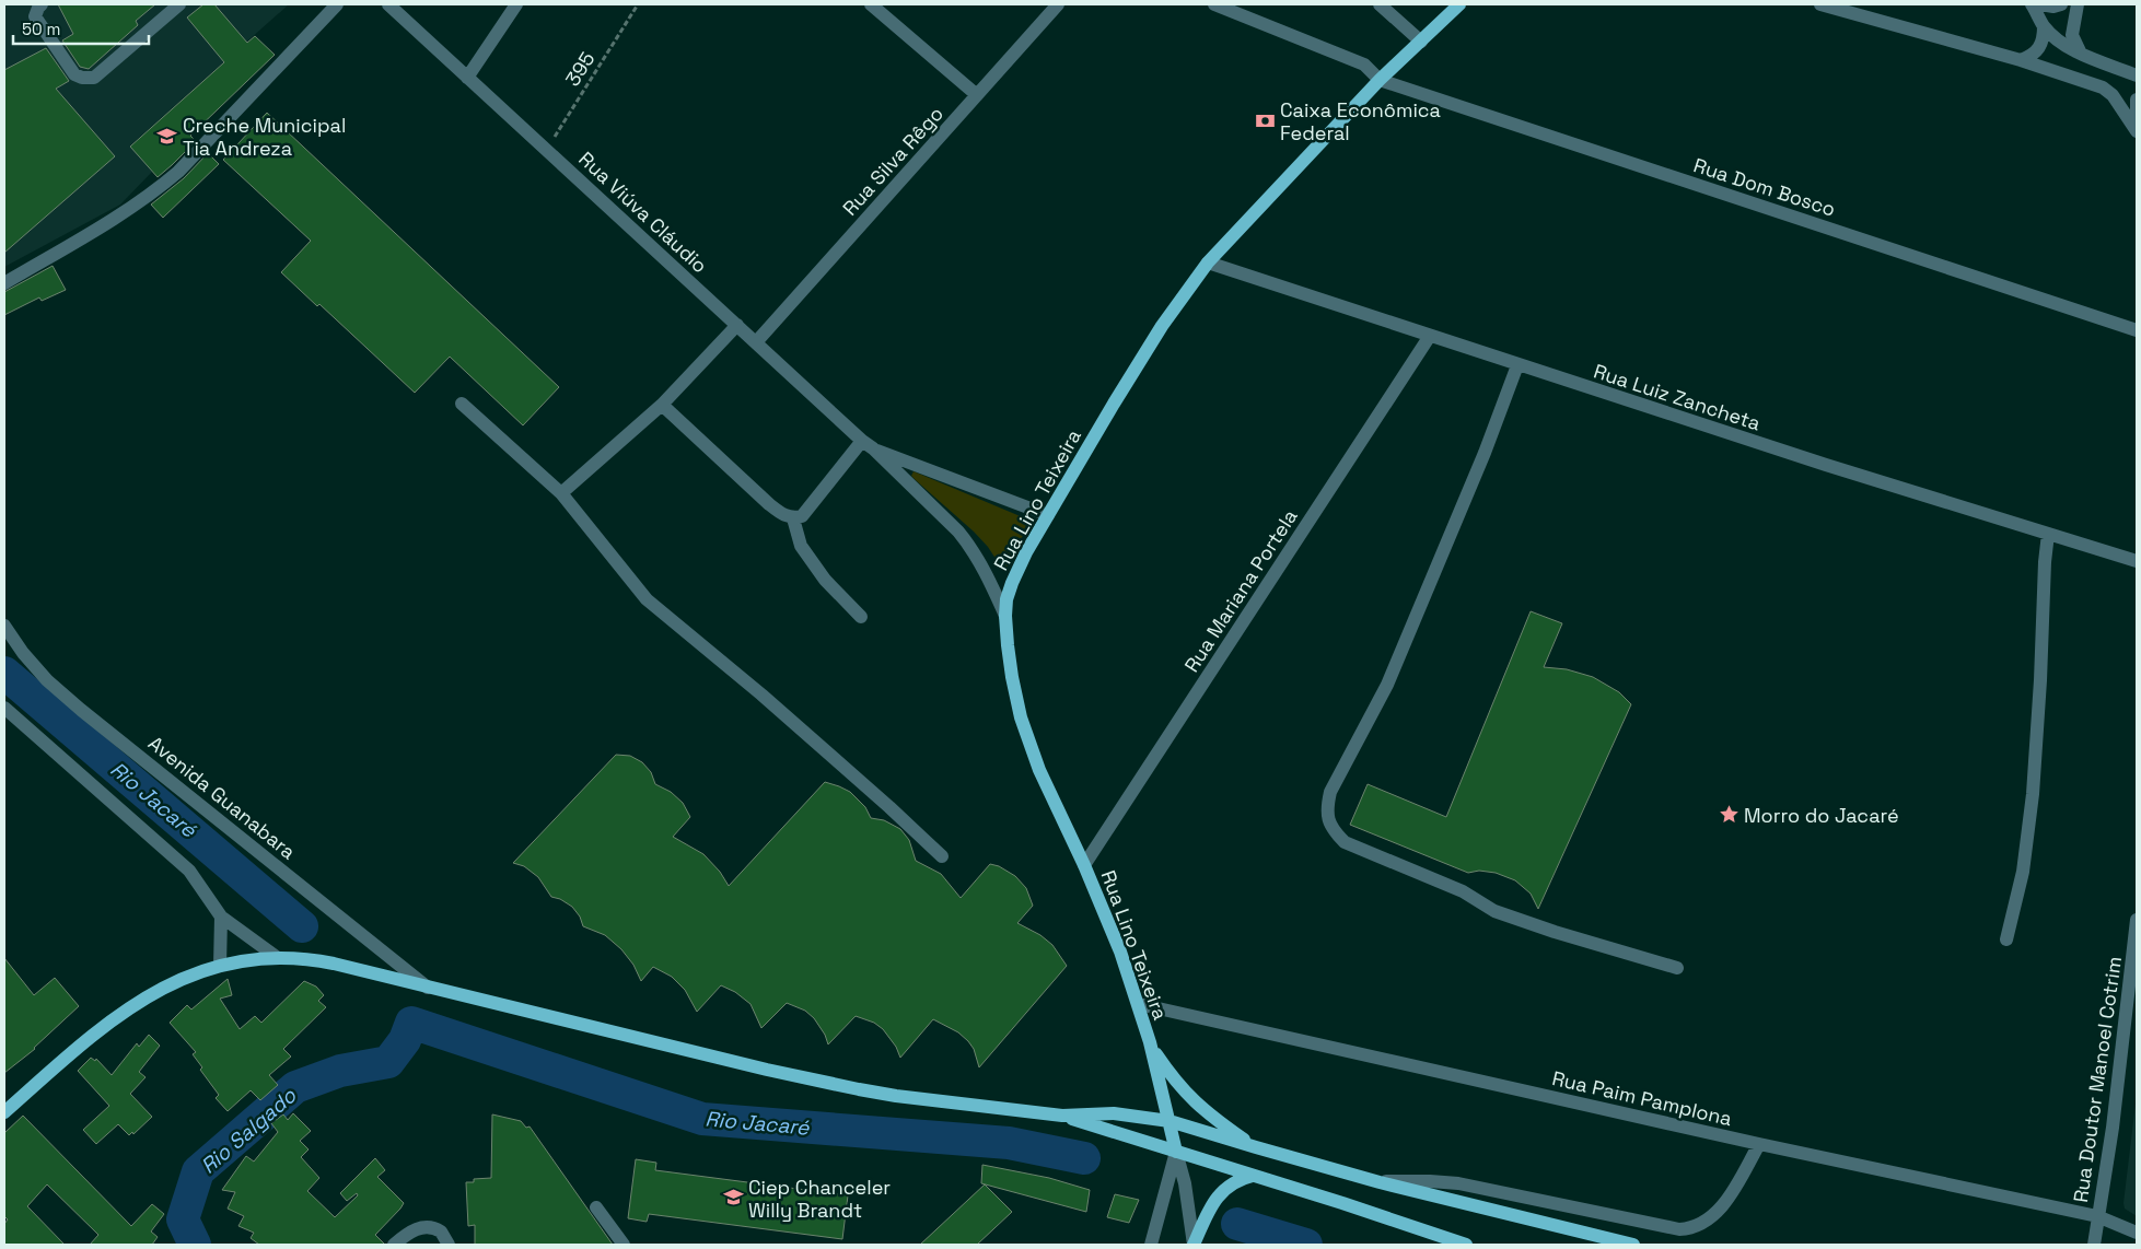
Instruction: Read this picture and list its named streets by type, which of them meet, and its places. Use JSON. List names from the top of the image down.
{
  "streets": {
    "main road": ["Rua Lino Teixeira"],
    "street": [
      "Rua Silva Rêgo",
      "Rua Dom Bosco",
      "Rua Viúva Cláudio",
      "Rua Luiz Zancheta",
      "Rua Mariana Portela",
      "Avenida Guanabara",
      "Rua Doutor Manoel Cotrim",
      "Rua Paim Pamplona"
    ],
    "path": ["395"]
  },
  "crossings": [
    ["395", "Rua Viúva Cláudio"],
    ["Rua Silva Rêgo", "Rua Viúva Cláudio"],
    ["Rua Dom Bosco", "Rua Lino Teixeira"],
    ["Rua Viúva Cláudio", "Rua Lino Teixeira"],
    ["Rua Luiz Zancheta", "Rua Lino Teixeira"],
    ["Rua Luiz Zancheta", "Rua Mariana Portela"],
    ["Rua Lino Teixeira", "Rua Mariana Portela"],
    ["Rua Lino Teixeira", "Rua Paim Pamplona"],
    ["Rua Doutor Manoel Cotrim", "Rua Paim Pamplona"]
  ],
  "water": ["Rio Jacaré", "Rio Salgado"],
  "places": {
    "bank": ["Caixa Econômica Federal"],
    "school or university": ["Creche Municipal Tia Andreza", "Ciep Chanceler Willy Brandt"],
    "place": ["Morro do Jacaré"]
  },
  "scale_bar": "50 m"
}
